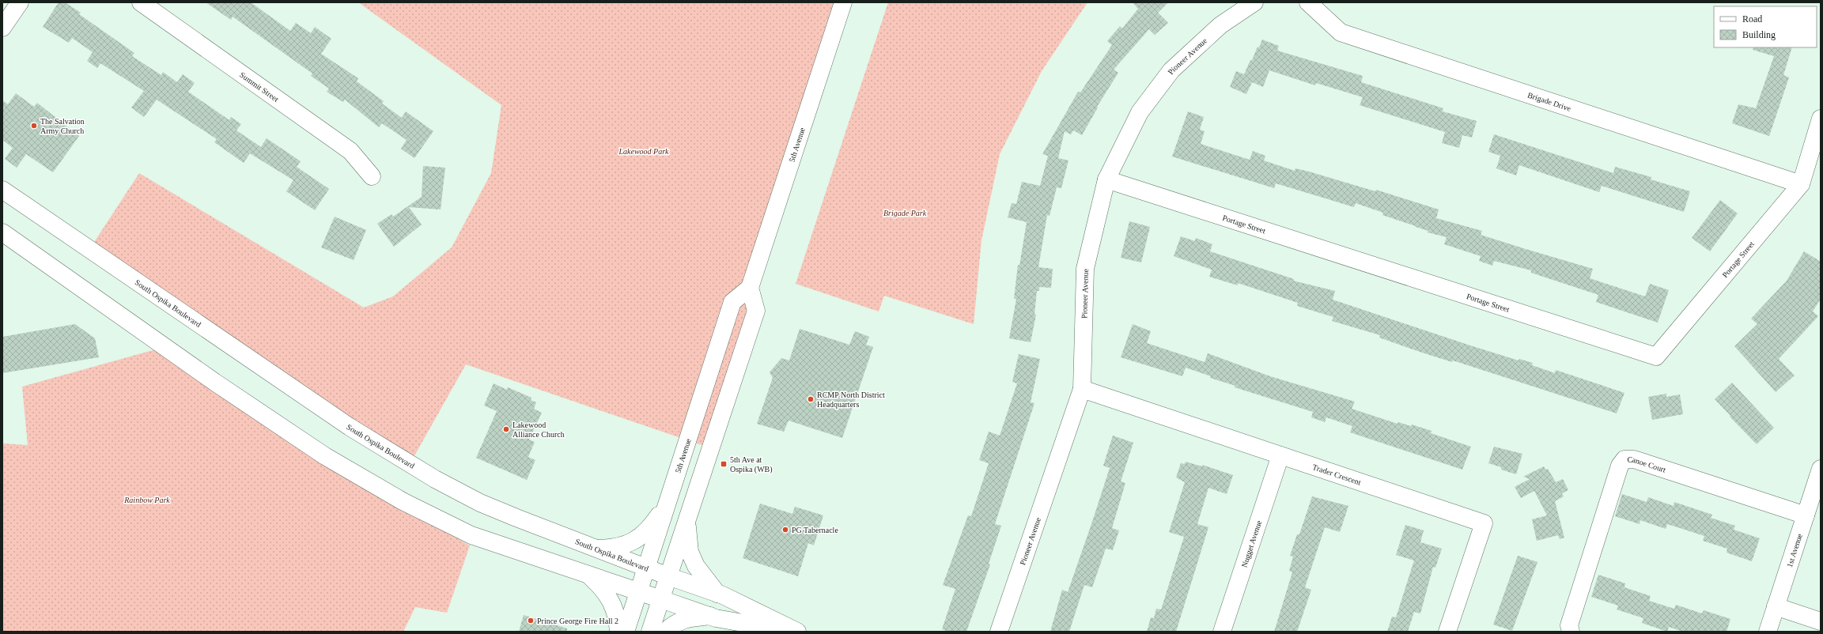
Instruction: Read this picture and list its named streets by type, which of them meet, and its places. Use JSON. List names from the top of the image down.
{
  "streets": {
    "street": [
      "Pioneer Avenue",
      "Summit Street",
      "Brigade Drive",
      "5th Avenue",
      "Portage Street",
      "South Ospika Boulevard",
      "Canoe Court",
      "Trader Crescent",
      "Nugget Avenue",
      "1st Avenue"
    ]
  },
  "crossings": [
    ["Pioneer Avenue", "Portage Street"],
    ["Pioneer Avenue", "Trader Crescent"],
    ["Brigade Drive", "Portage Street"],
    ["5th Avenue", "South Ospika Boulevard"],
    ["Canoe Court", "1st Avenue"],
    ["Trader Crescent", "Nugget Avenue"]
  ],
  "parks": ["Lakewood Park", "Brigade Park", "Rainbow Park"],
  "places": {
    "other": [
      "The Salvation Army Church",
      "RCMP North District Headquarters",
      "Lakewood Alliance Church",
      "PG Tabernacle",
      "Prince George Fire Hall 2"
    ],
    "transit": ["5th Ave at Ospika (WB)"]
  },
  "legend": ["Road", "Building"]
}
